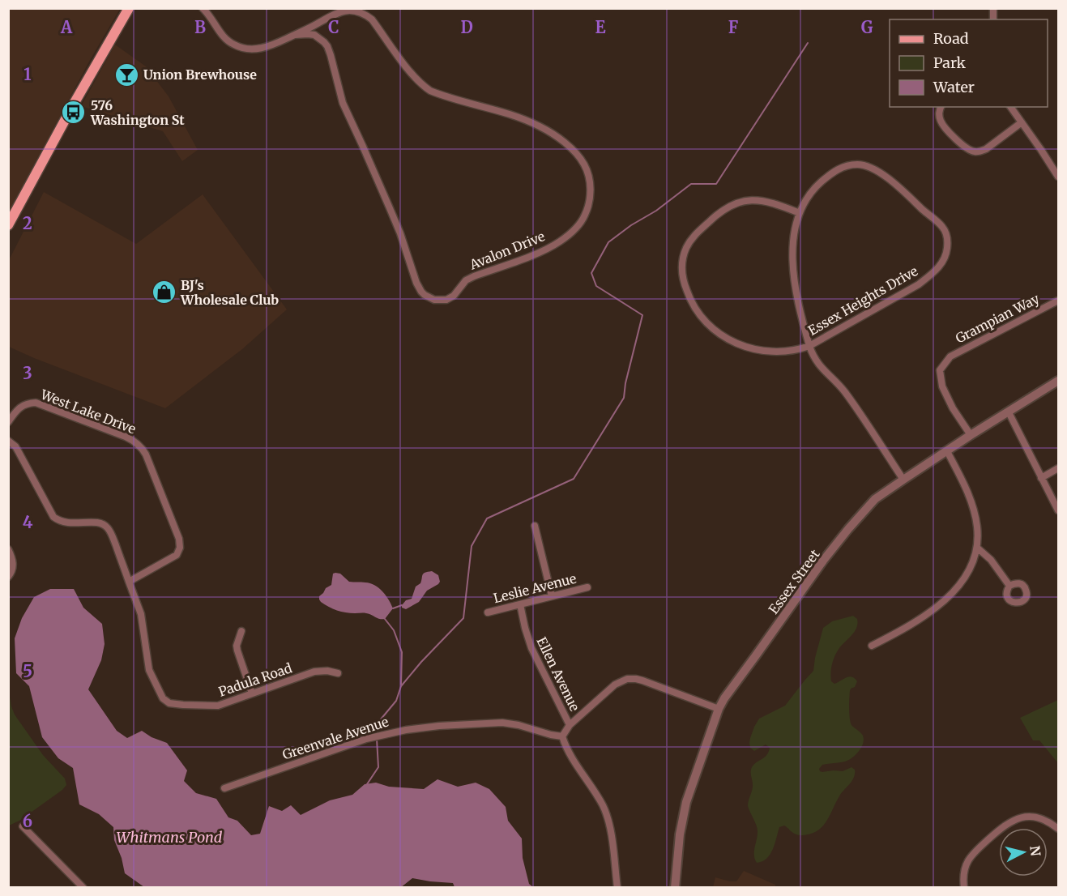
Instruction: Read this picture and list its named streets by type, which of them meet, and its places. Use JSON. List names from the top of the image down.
{
  "streets": {
    "street": [
      "Avalon Drive",
      "Essex Heights Drive",
      "Grampian Way",
      "West Lake Drive",
      "Essex Street",
      "Leslie Avenue",
      "Ellen Avenue",
      "Padula Road",
      "Greenvale Avenue"
    ]
  },
  "crossings": [
    ["Essex Heights Drive", "Essex Street"],
    ["Grampian Way", "Essex Street"],
    ["West Lake Drive", "Padula Road"],
    ["Leslie Avenue", "Ellen Avenue"]
  ],
  "water": ["Whitmans Pond"],
  "places": {
    "bar": ["Union Brewhouse"],
    "bus stop": ["576 Washington St"],
    "shop": ["BJ's Wholesale Club"]
  },
  "legend": ["Road", "Park", "Water"],
  "north": "right",
  "grid": {
    "columns": [
      "A",
      "B",
      "C",
      "D",
      "E",
      "F",
      "G"
    ],
    "rows": [
      "1",
      "2",
      "3",
      "4",
      "5",
      "6"
    ]
  }
}
